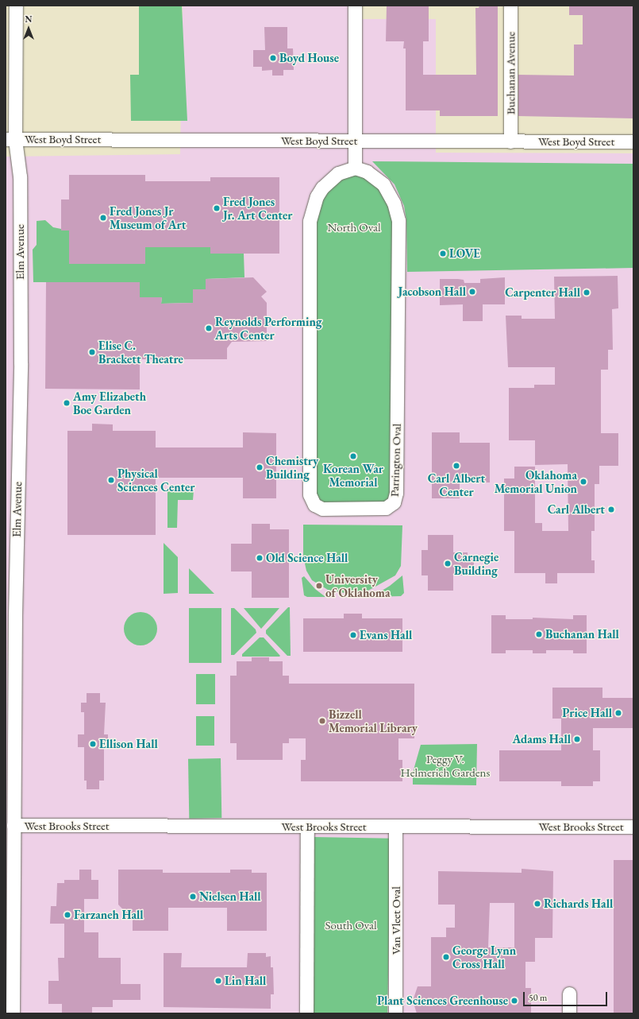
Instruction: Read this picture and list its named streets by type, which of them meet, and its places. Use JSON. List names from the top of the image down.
{
  "streets": {
    "street": [
      "Buchanan Avenue",
      "West Boyd Street",
      "Elm Avenue",
      "Parrington Oval",
      "West Brooks Street",
      "Van Vleet Oval"
    ]
  },
  "crossings": [
    ["Buchanan Avenue", "West Boyd Street"],
    ["West Boyd Street", "Elm Avenue"],
    ["Elm Avenue", "West Brooks Street"],
    ["West Brooks Street", "Van Vleet Oval"]
  ],
  "parks": ["North Oval", "Peggy V. Helmerich Gardens", "South Oval"],
  "places": [
    "Boyd House",
    "Fred Jones Jr. Art Center",
    "Fred Jones Jr Museum of Art",
    "LOVE",
    "Jacobson Hall",
    "Carpenter Hall",
    "Reynolds Performing Arts Center",
    "Elise C. Brackett Theatre",
    "Amy Elizabeth Boe Garden",
    "Korean War Memorial",
    "Carl Albert Center",
    "Chemistry Building",
    "Physical Sciences Center",
    "Oklahoma Memorial Union",
    "Carl Albert",
    "Old Science Hall",
    "Carnegie Building",
    "University of Oklahoma",
    "Buchanan Hall",
    "Evans Hall",
    "Price Hall",
    "Bizzell Memorial Library",
    "Adams Hall",
    "Ellison Hall",
    "Nielsen Hall",
    "Richards Hall",
    "Farzaneh Hall",
    "George Lynn Cross Hall",
    "Lin Hall",
    "Plant Sciences Greenhouse"
  ],
  "scale_bar": "50 m",
  "north": "top"
}
